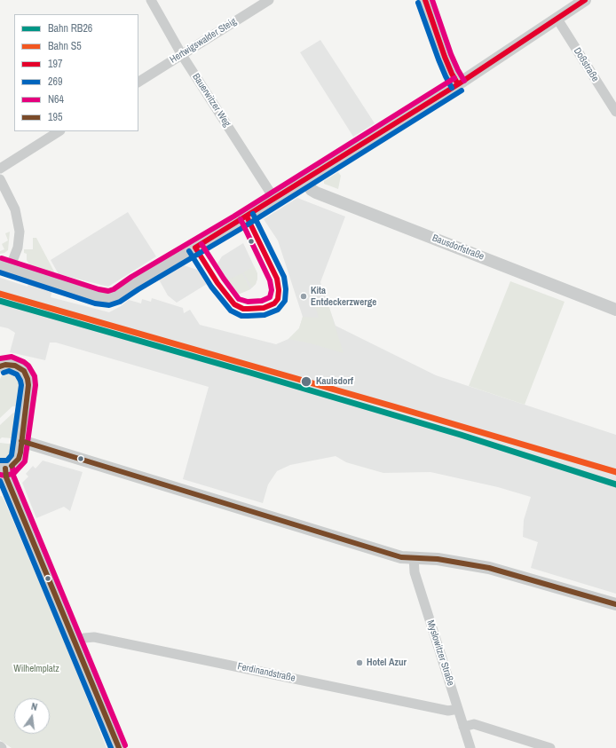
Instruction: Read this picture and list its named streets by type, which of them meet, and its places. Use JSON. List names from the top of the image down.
{
  "streets": {
    "street": [
      "Hertwigswalder Steig",
      "Doßstraße",
      "Bauerwitzer Weg",
      "Bausdorfstraße",
      "Myslowitzer Straße",
      "Ferdinandstraße"
    ]
  },
  "crossings": [
    ["Hertwigswalder Steig", "Bauerwitzer Weg"],
    ["Myslowitzer Straße", "Ferdinandstraße"]
  ],
  "parks": ["Wilhelmplatz"],
  "places": ["Kita Entdeckerzwerge", "Kaulsdorf", "Hotel Azur"],
  "lines": [
    "transit line 197",
    "transit line N64",
    "transit line 269",
    "rail line S5",
    "rail line RB26",
    "transit line 195"
  ],
  "legend": [
    "Bahn RB26",
    "Bahn S5",
    "197",
    "269",
    "N64",
    "195"
  ],
  "north": "top"
}
